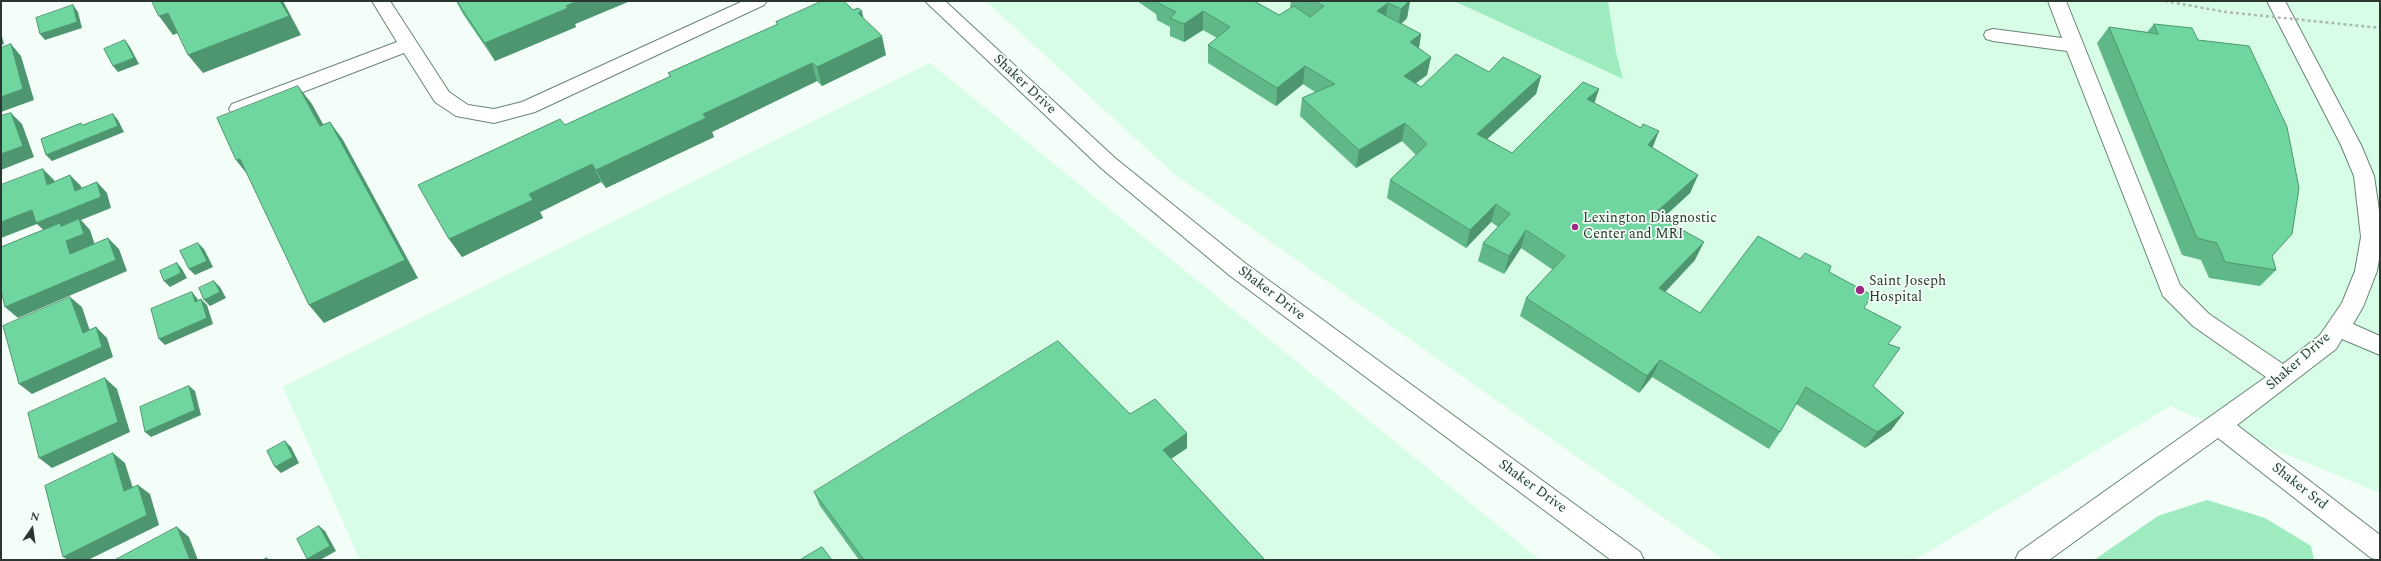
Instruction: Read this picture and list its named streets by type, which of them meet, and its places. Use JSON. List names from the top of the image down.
{
  "streets": {
    "street": ["Shaker Drive", "Shaker Srd"]
  },
  "crossings": [
    ["Shaker Drive", "Shaker Srd"]
  ],
  "places": ["Lexington Diagnostic Center and MRI", "Saint Joseph Hospital"],
  "north": "top"
}
